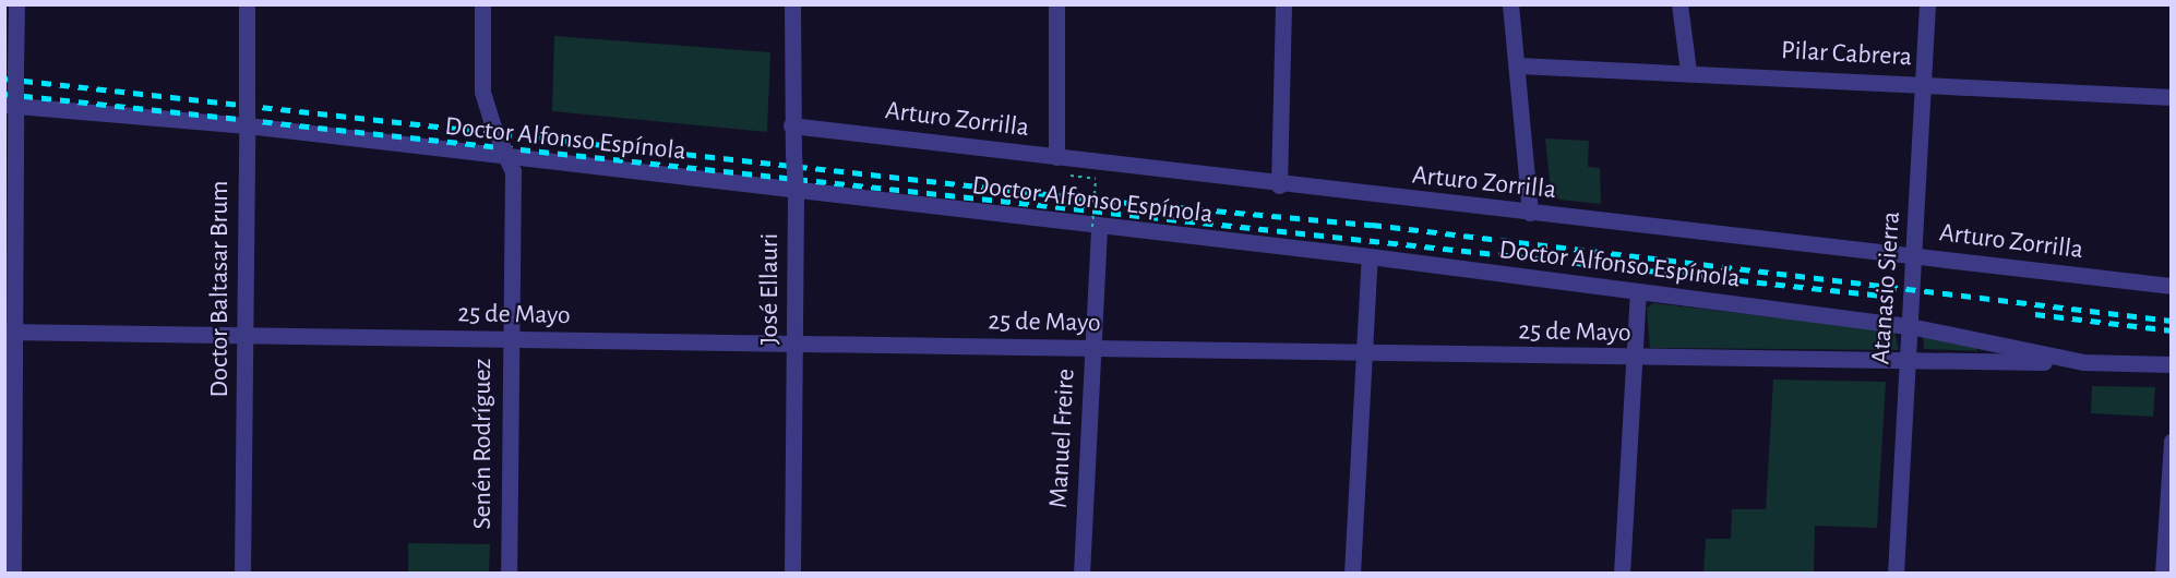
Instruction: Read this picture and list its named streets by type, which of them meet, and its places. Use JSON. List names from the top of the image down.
{
  "streets": {
    "street": [
      "Pilar Cabrera",
      "Arturo Zorrilla",
      "Doctor Alfonso Espínola",
      "Atanasio Sierra",
      "Doctor Baltasar Brum",
      "José Ellauri",
      "25 de Mayo",
      "Manuel Freire",
      "Senén Rodríguez"
    ]
  },
  "crossings": [
    ["Pilar Cabrera", "Atanasio Sierra"],
    ["Arturo Zorrilla", "Atanasio Sierra"],
    ["Arturo Zorrilla", "José Ellauri"],
    ["Doctor Alfonso Espínola", "Atanasio Sierra"],
    ["Doctor Alfonso Espínola", "Doctor Baltasar Brum"],
    ["Doctor Alfonso Espínola", "José Ellauri"],
    ["Doctor Alfonso Espínola", "25 de Mayo"],
    ["Doctor Alfonso Espínola", "Manuel Freire"],
    ["Doctor Alfonso Espínola", "Senén Rodríguez"],
    ["Atanasio Sierra", "25 de Mayo"],
    ["Doctor Baltasar Brum", "25 de Mayo"],
    ["José Ellauri", "25 de Mayo"],
    ["25 de Mayo", "Manuel Freire"],
    ["25 de Mayo", "Senén Rodríguez"]
  ]
}
